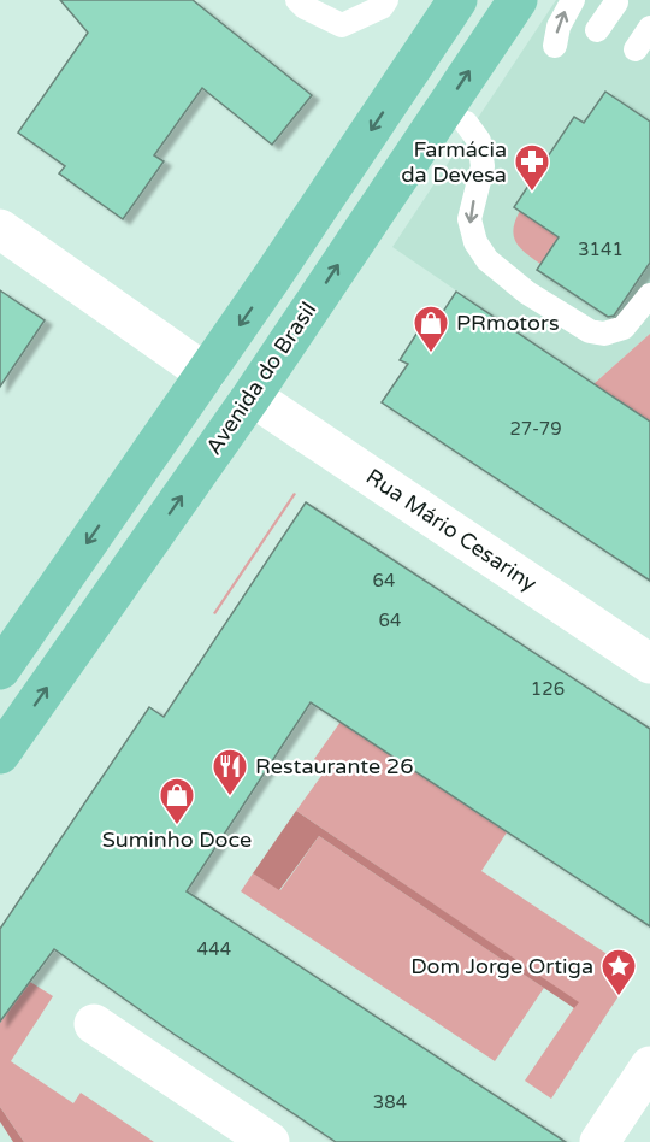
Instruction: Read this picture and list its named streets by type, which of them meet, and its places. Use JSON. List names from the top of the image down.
{
  "streets": {
    "main road": ["Avenida do Brasil"],
    "street": ["Rua Mário Cesariny"]
  },
  "crossings": [
    ["Avenida do Brasil", "Rua Mário Cesariny"]
  ],
  "places": {
    "pharmacy": ["Farmácia da Devesa"],
    "shop": ["PRmotors", "Suminho Doce"],
    "restaurant": ["Restaurante 26"],
    "place": ["Dom Jorge Ortiga"]
  },
  "house_numbers": [
    "3141",
    "27-79",
    "64",
    "64",
    "126",
    "444",
    "384"
  ]
}
